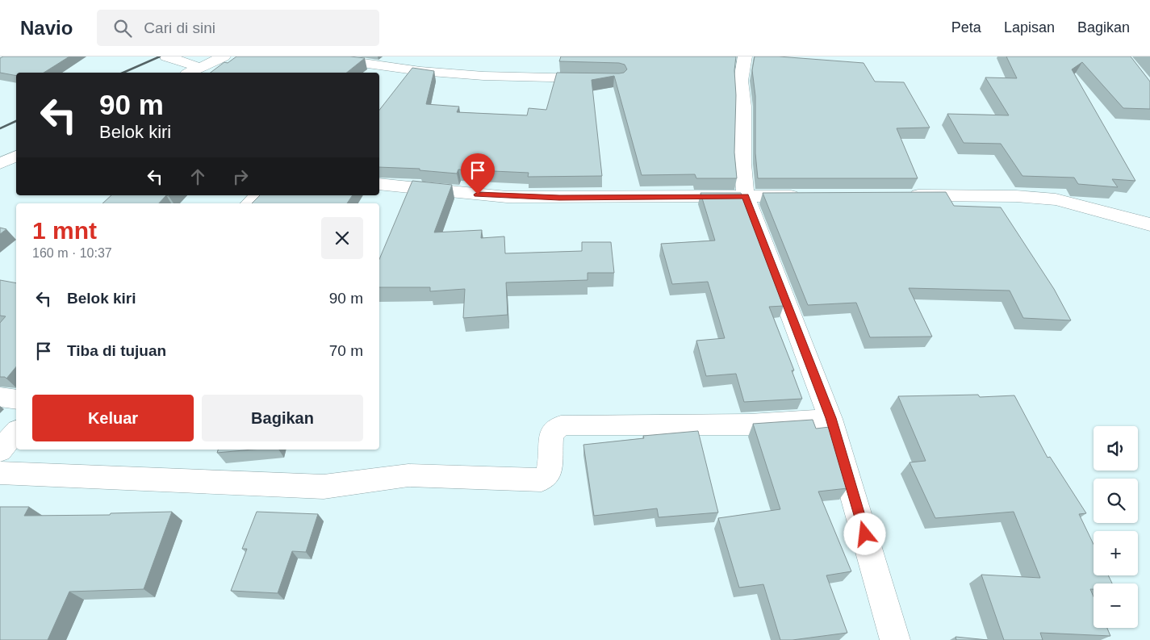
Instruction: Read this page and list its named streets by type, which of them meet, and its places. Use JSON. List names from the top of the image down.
{
  "page": {
    "header": "Navio",
    "search": "Cari di sini",
    "nav": ["Peta", "Lapisan", "Bagikan"],
    "turn": ["90 m", "Belok kiri"],
    "heading": ["1 mnt", "160 m · 10:37"],
    "list": [
      {
        "name": "Belok kiri",
        "value": "90 m"
      },
      {
        "name": "Tiba di tujuan",
        "value": "70 m"
      }
    ],
    "buttons": ["Keluar", "Bagikan"],
    "map_buttons": ["+", "−"]
  }
}
